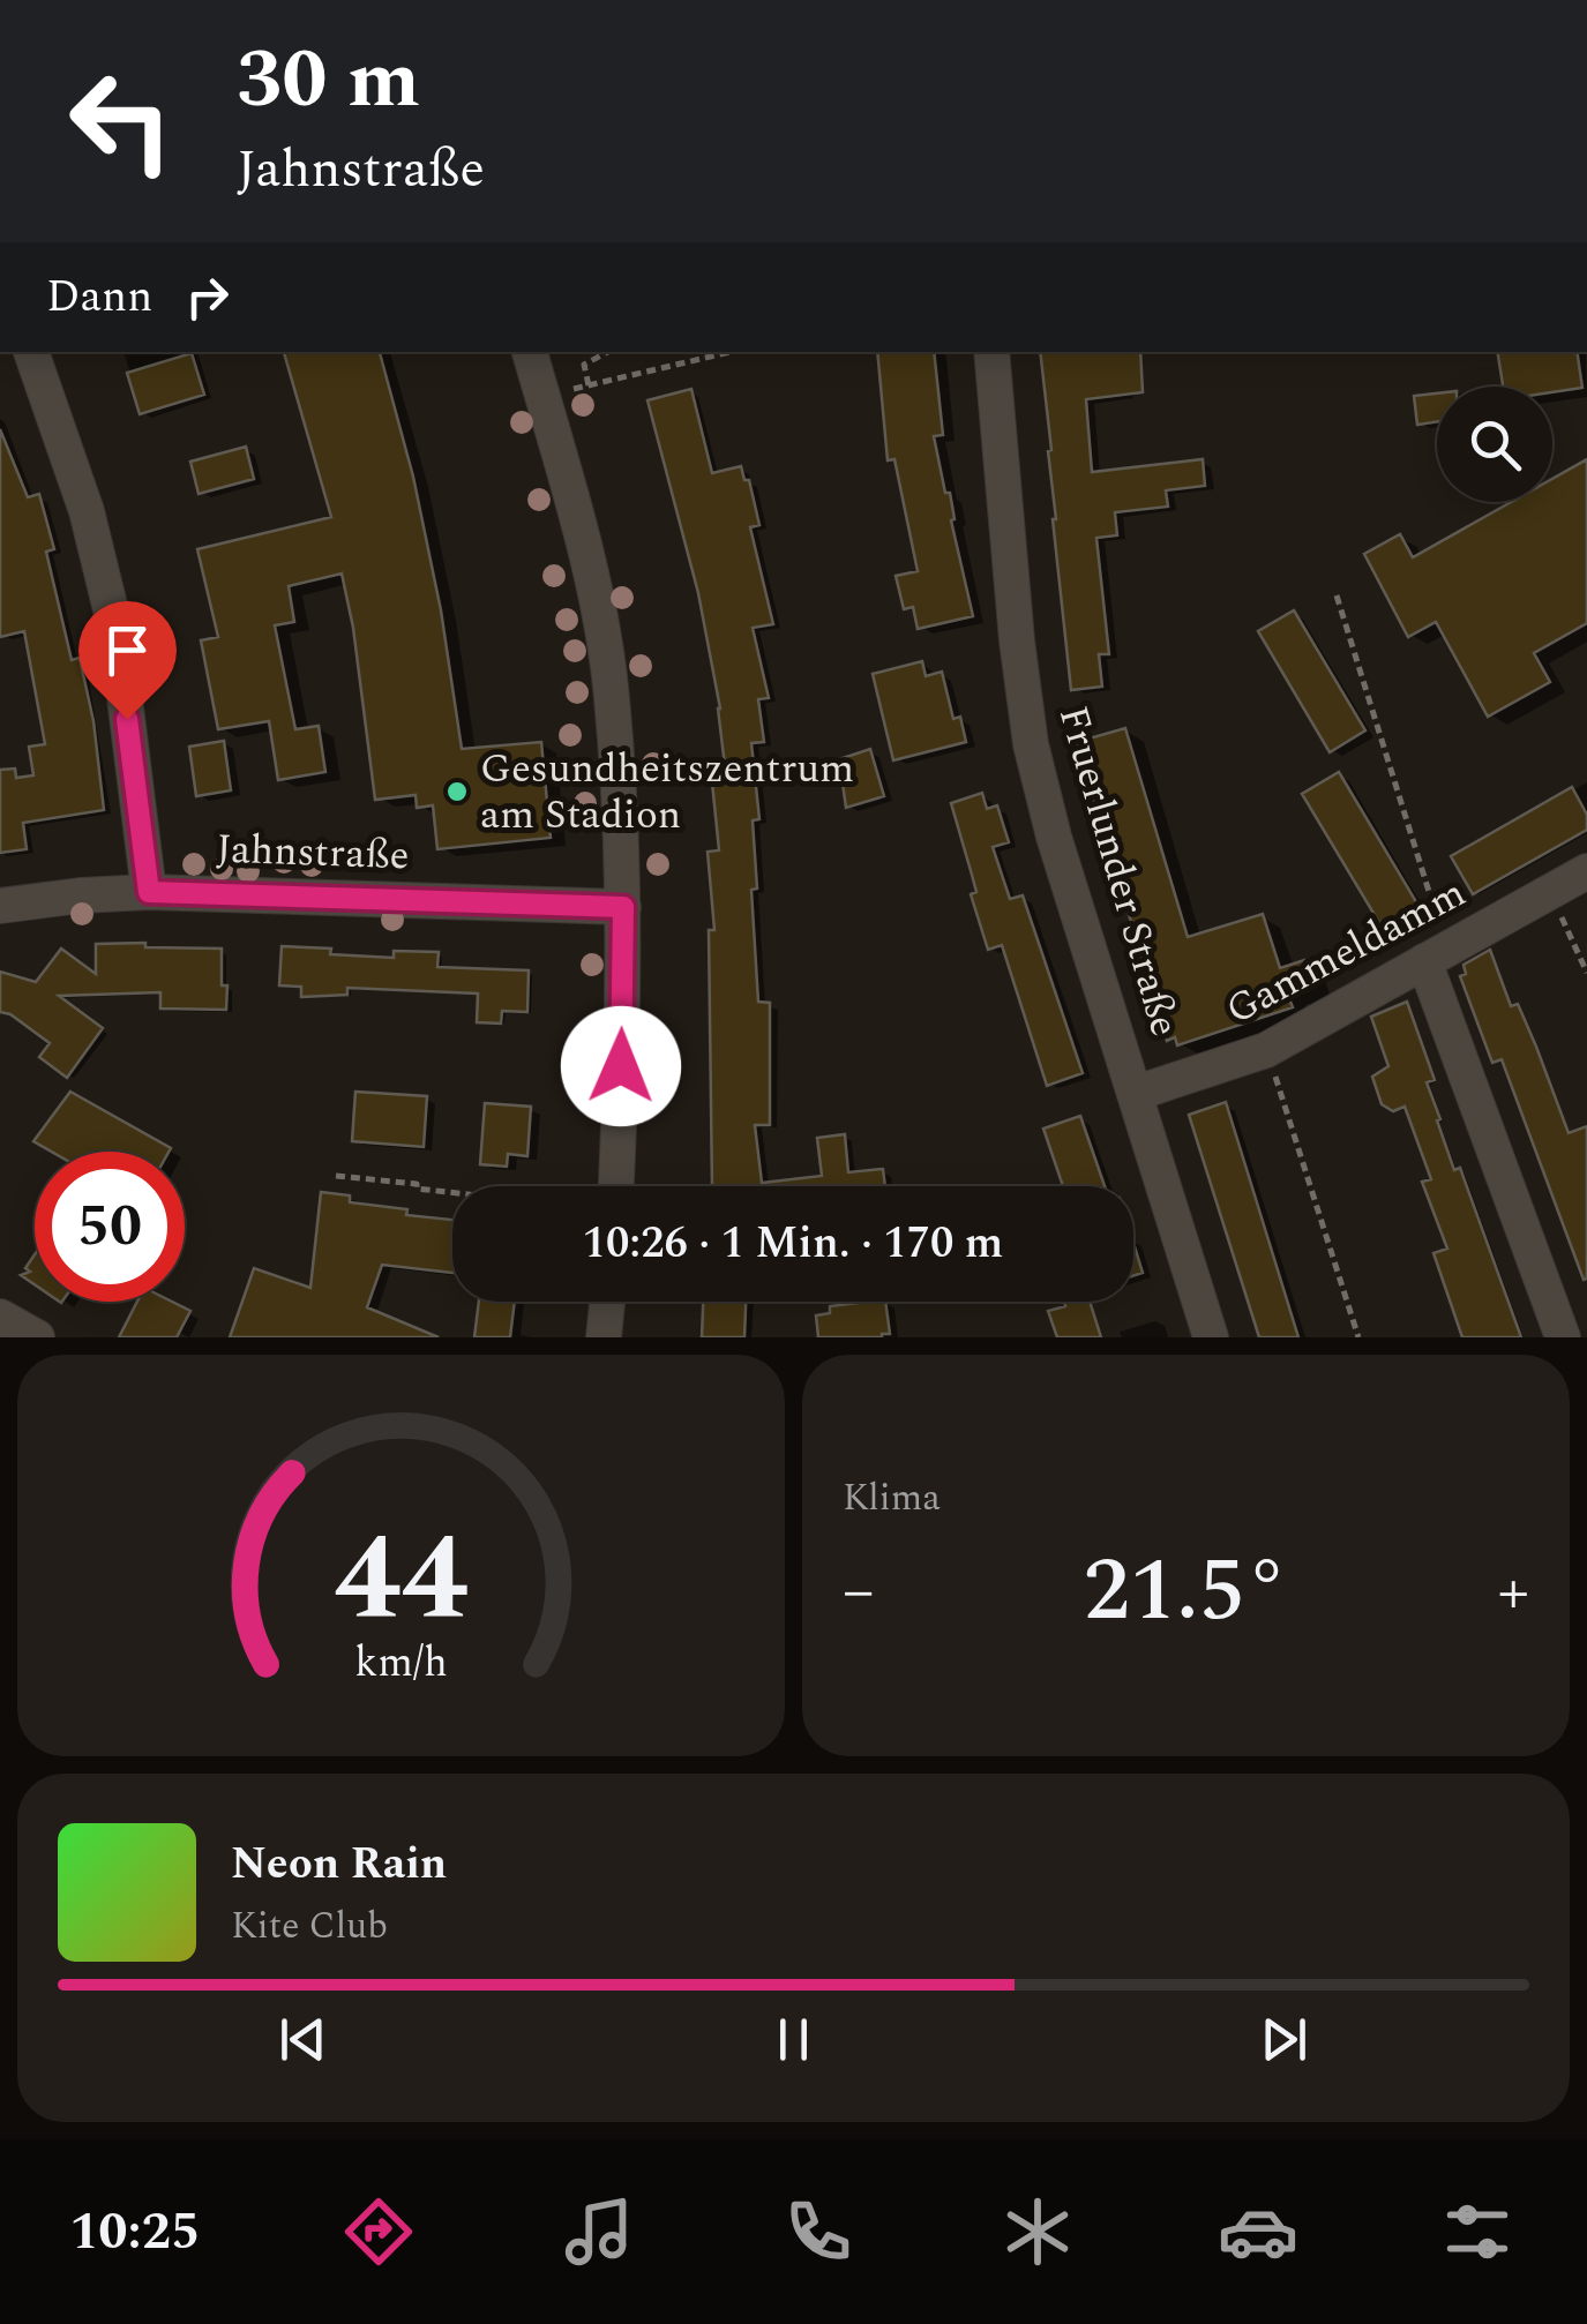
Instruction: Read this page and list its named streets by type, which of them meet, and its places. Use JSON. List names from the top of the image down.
{
  "streets": {
    "street": ["Jahnstraße", "Fruerlunder Straße", "Gammeldamm"]
  },
  "crossings": [
    ["Fruerlunder Straße", "Gammeldamm"]
  ],
  "places": ["Gesundheitszentrum am Stadion"],
  "page": {
    "turn": ["30 m", "Jahnstraße"],
    "then": "Dann",
    "limit": "50",
    "trip": "10:26 · 1 Min. · 170 m",
    "tile": "Klima",
    "heat": ["−", "21.5°", "+"],
    "song": ["Neon Rain", "Kite Club"],
    "tabs": "10:25",
    "gauge": ["44", "km/h"]
  }
}
